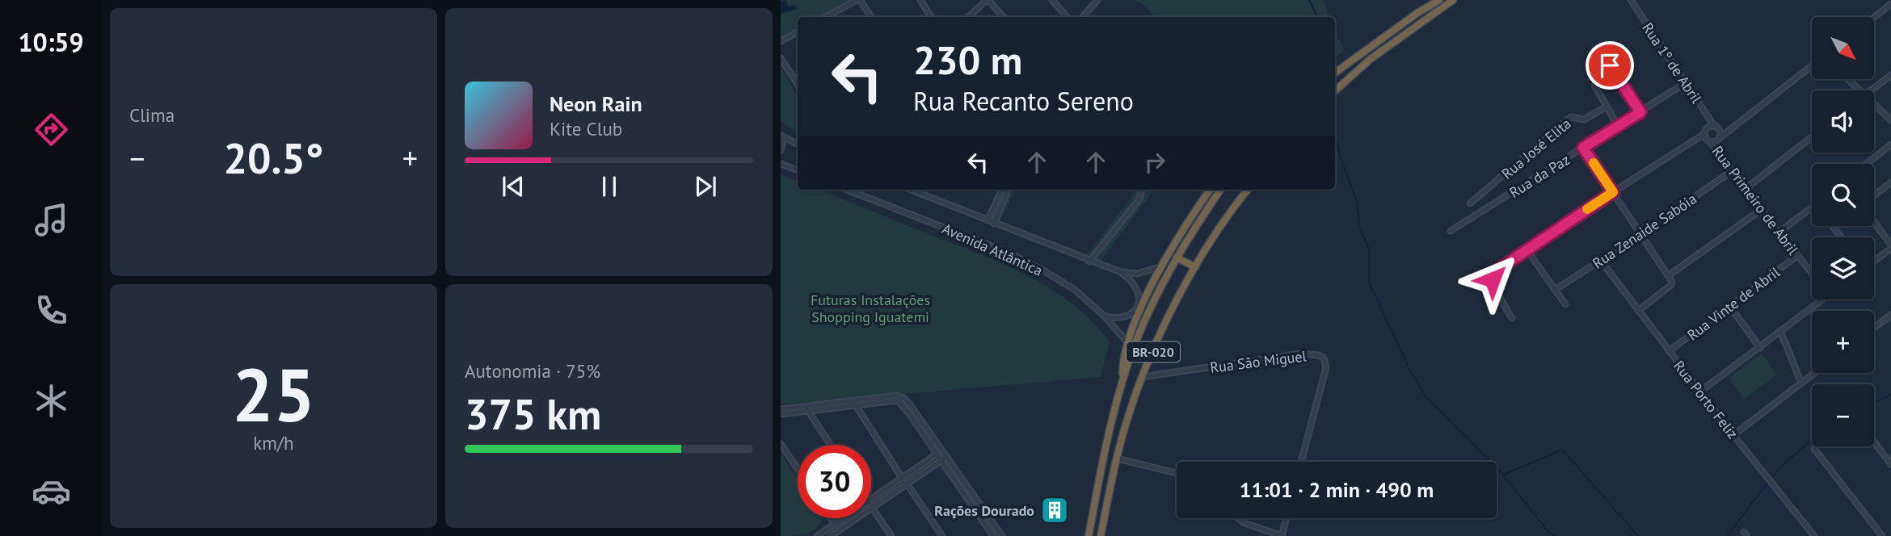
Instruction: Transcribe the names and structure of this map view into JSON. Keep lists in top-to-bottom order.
{
  "streets": {
    "highway": ["BR-020"],
    "street": [
      "Rua 1º de Abril",
      "Rua José Elita",
      "Rua da Paz",
      "Rua Primeiro de Abril",
      "Rua Zenaide Sabóia",
      "Avenida Atlântica",
      "Rua Vinte de Abril",
      "Rua São Miguel",
      "Rua Porto Feliz"
    ]
  },
  "crossings": [
    ["Rua 1º de Abril", "Rua da Paz"],
    ["Rua 1º de Abril", "Rua Primeiro de Abril"],
    ["Rua Primeiro de Abril", "Rua Zenaide Sabóia"],
    ["Rua Primeiro de Abril", "Rua Vinte de Abril"],
    ["Rua Zenaide Sabóia", "Rua Porto Feliz"],
    ["Rua Vinte de Abril", "Rua Porto Feliz"],
    ["BR-020", "Rua São Miguel"]
  ],
  "parks": ["Futuras Instalações Shopping Iguatemi"],
  "places": {
    "building": ["Rações Dourado"]
  },
  "north": "bottom right",
  "page": {
    "tabs": "10:59",
    "tile": [
      "Clima",
      ["25", "km/h"],
      ["Autonomia · 75%", "375 km"]
    ],
    "map_buttons": ["+", "−"],
    "turn": ["230 m", "Rua Recanto Sereno"],
    "song": ["Neon Rain", "Kite Club"],
    "heat": ["−", "20.5°", "+"],
    "limit": "30",
    "trip": "11:01 · 2 min · 490 m"
  }
}
